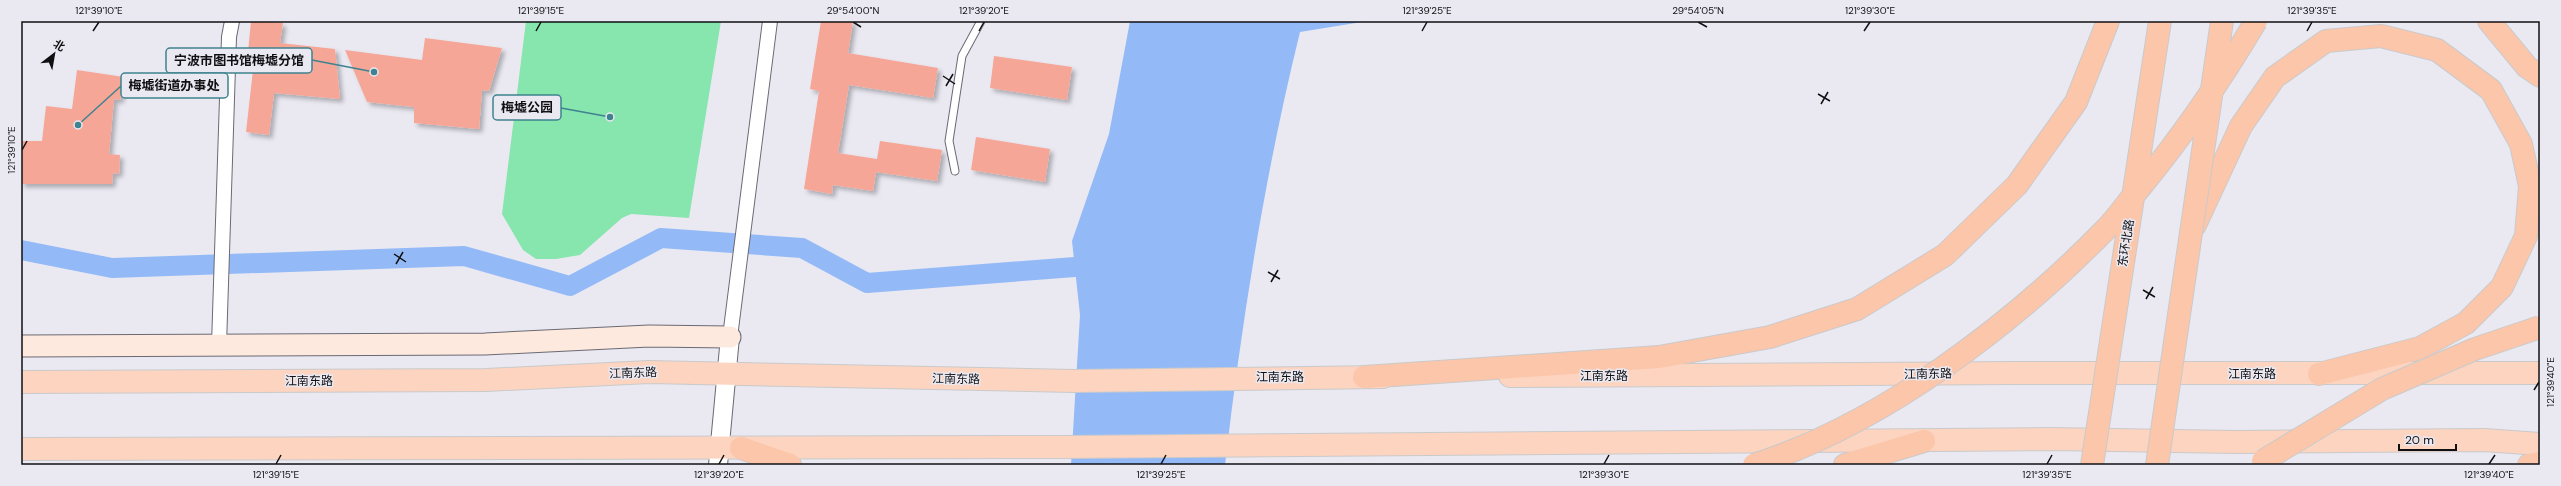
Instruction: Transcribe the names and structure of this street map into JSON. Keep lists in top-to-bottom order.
{
  "streets": {
    "highway": ["东环北路"],
    "main road": ["江南东路"]
  },
  "places": ["宁波市图书馆梅墟分馆", "梅墟公园", "梅墟街道办事处"],
  "scale_bar": "20 m",
  "north": "top right",
  "coordinates": [
    "121°39'10\"E",
    "121°39'15\"E",
    "29°54'00\"N",
    "121°39'20\"E",
    "121°39'25\"E",
    "29°54'05\"N",
    "121°39'30\"E",
    "121°39'35\"E",
    "121°39'40\"E"
  ]
}
